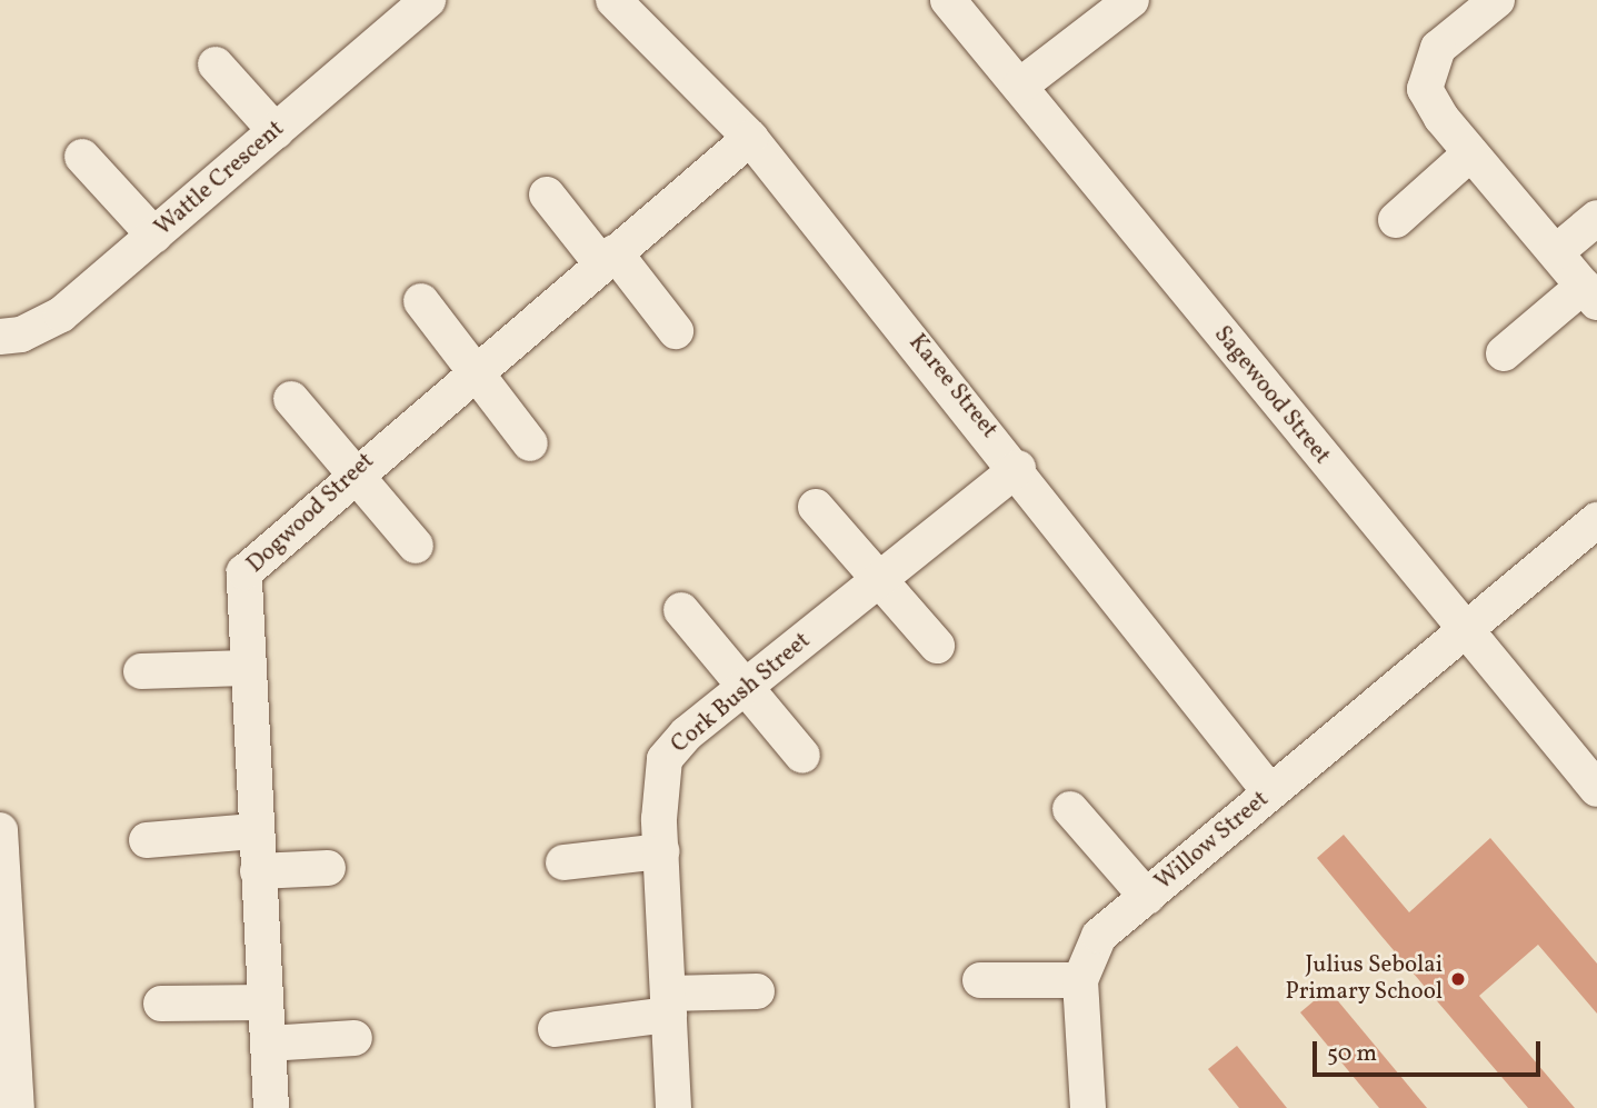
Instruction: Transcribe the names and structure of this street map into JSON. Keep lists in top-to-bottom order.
{
  "streets": {
    "street": [
      "Wattle Crescent",
      "Karee Street",
      "Sagewood Street",
      "Dogwood Street",
      "Cork Bush Street",
      "Willow Street"
    ]
  },
  "crossings": [
    ["Karee Street", "Dogwood Street"],
    ["Karee Street", "Cork Bush Street"],
    ["Karee Street", "Willow Street"],
    ["Sagewood Street", "Willow Street"]
  ],
  "places": ["Julius Sebolai Primary School"],
  "scale_bar": "50 m"
}
